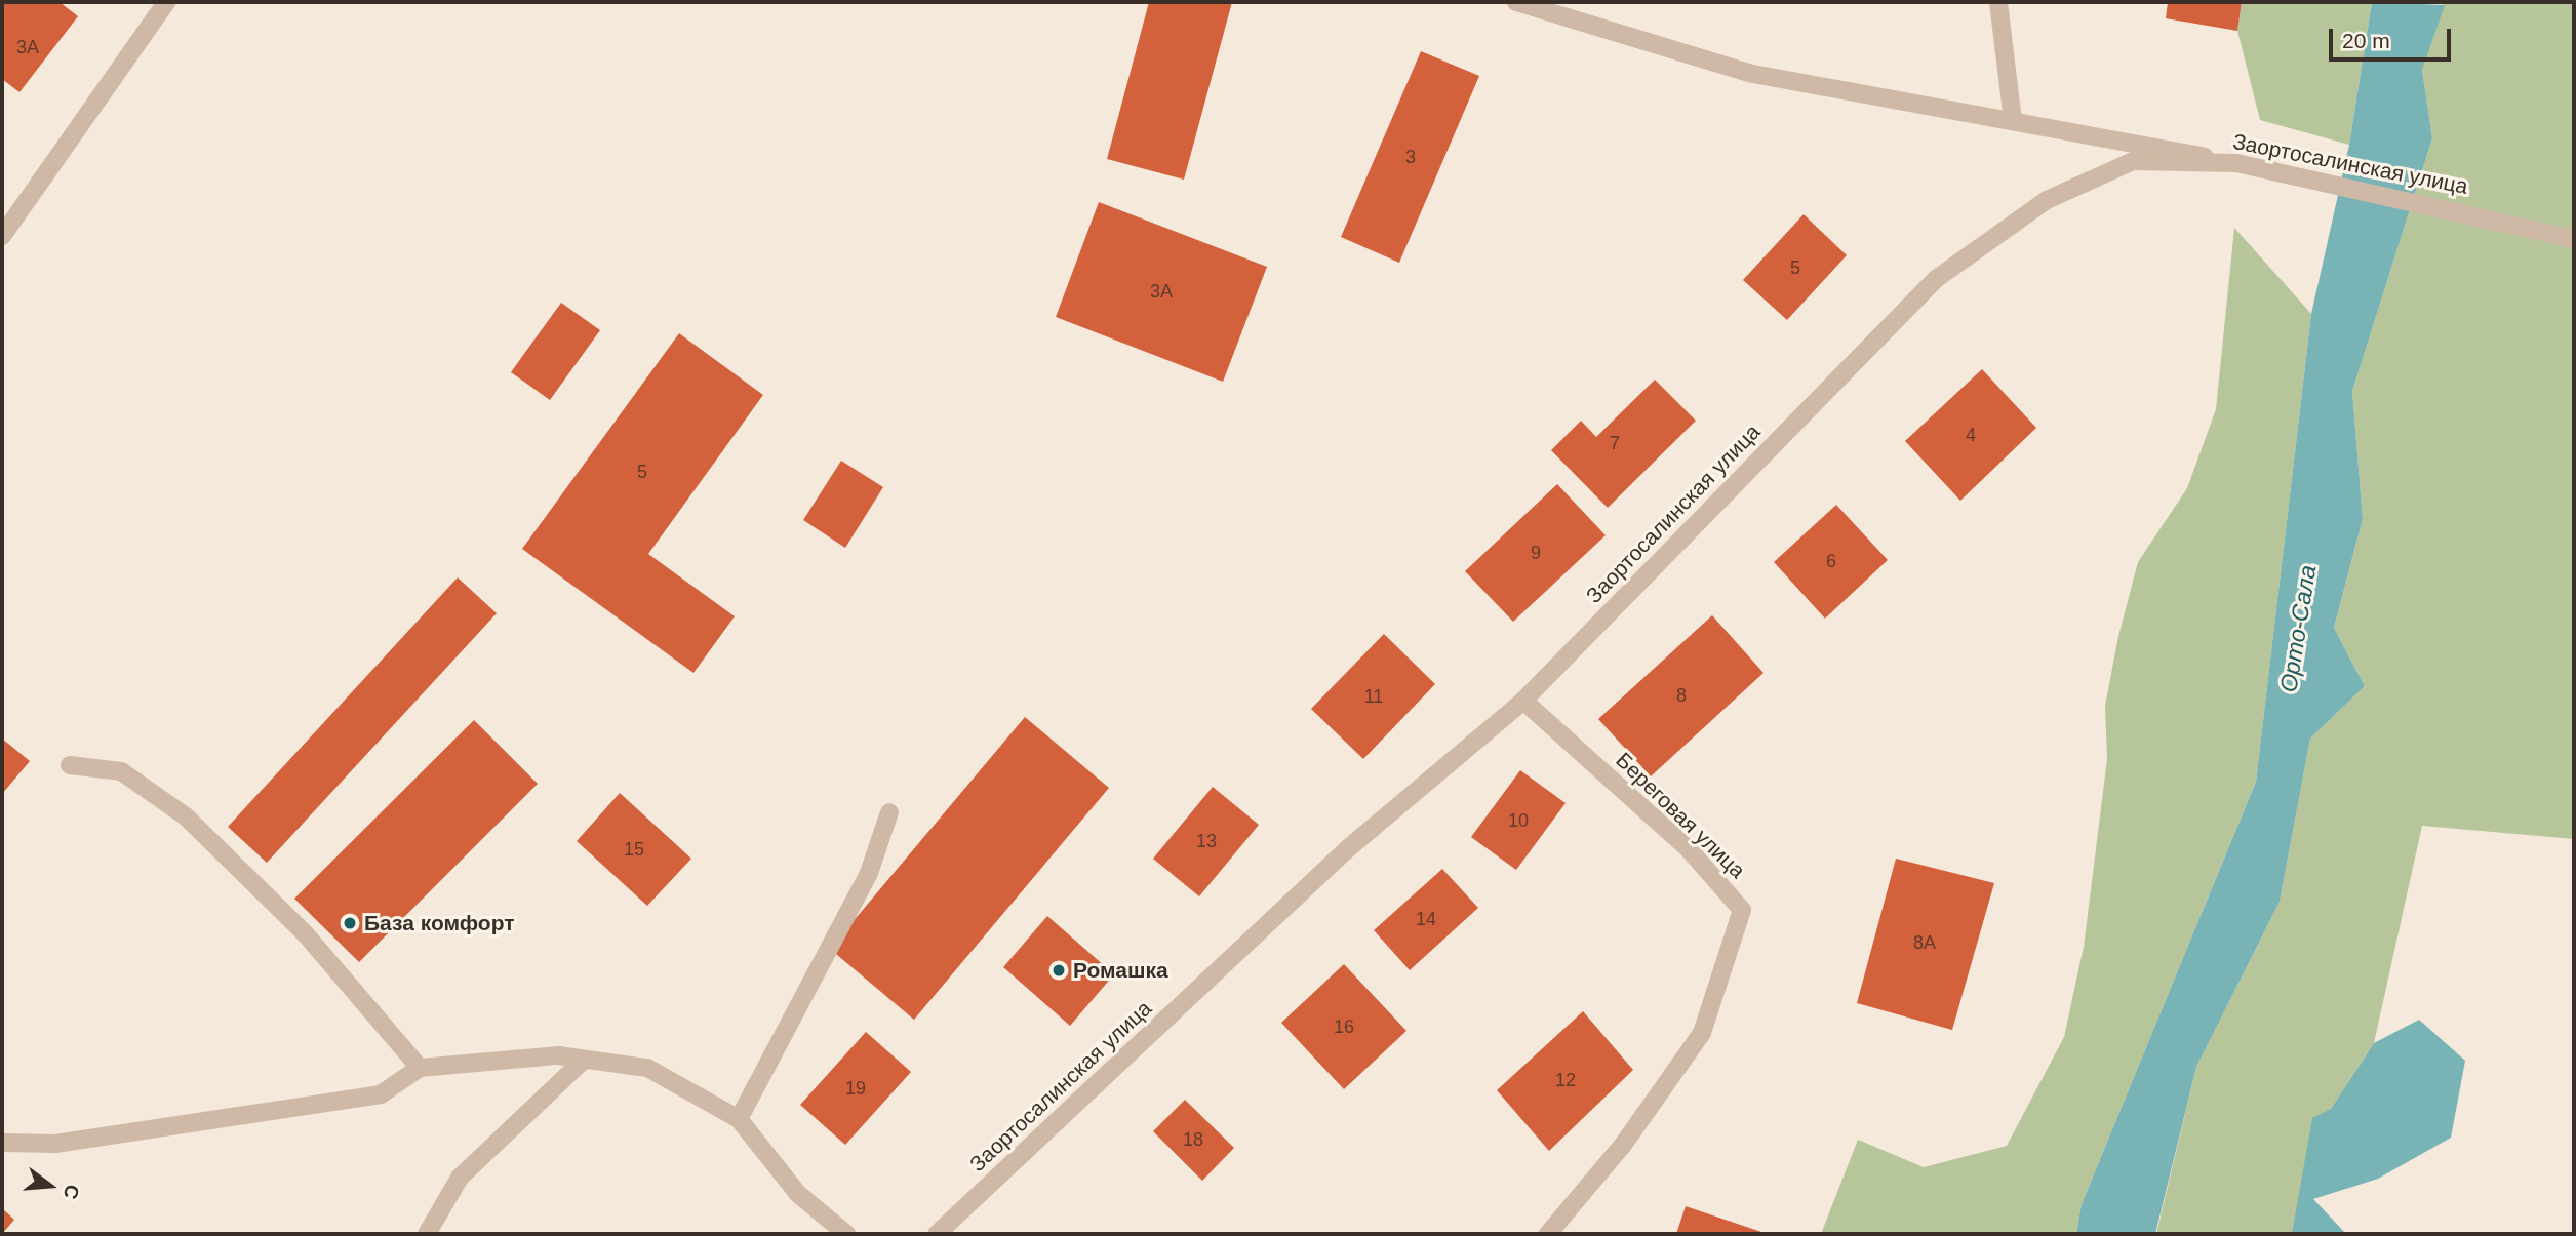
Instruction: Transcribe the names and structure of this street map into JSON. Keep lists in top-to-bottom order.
{
  "streets": {
    "street": ["Заортосалинская улица", "Береговая улица"]
  },
  "crossings": [
    ["Заортосалинская улица", "Береговая улица"]
  ],
  "water": ["Орто-Сала"],
  "places": ["База комфорт", "Ромашка"],
  "house_numbers": [
    "3А",
    "3",
    "5",
    "3А",
    "4",
    "7",
    "5",
    "9",
    "6",
    "8",
    "11",
    "10",
    "13",
    "15",
    "14",
    "8А",
    "16",
    "12",
    "19",
    "18"
  ],
  "scale_bar": "20 m",
  "north": "right"
}
